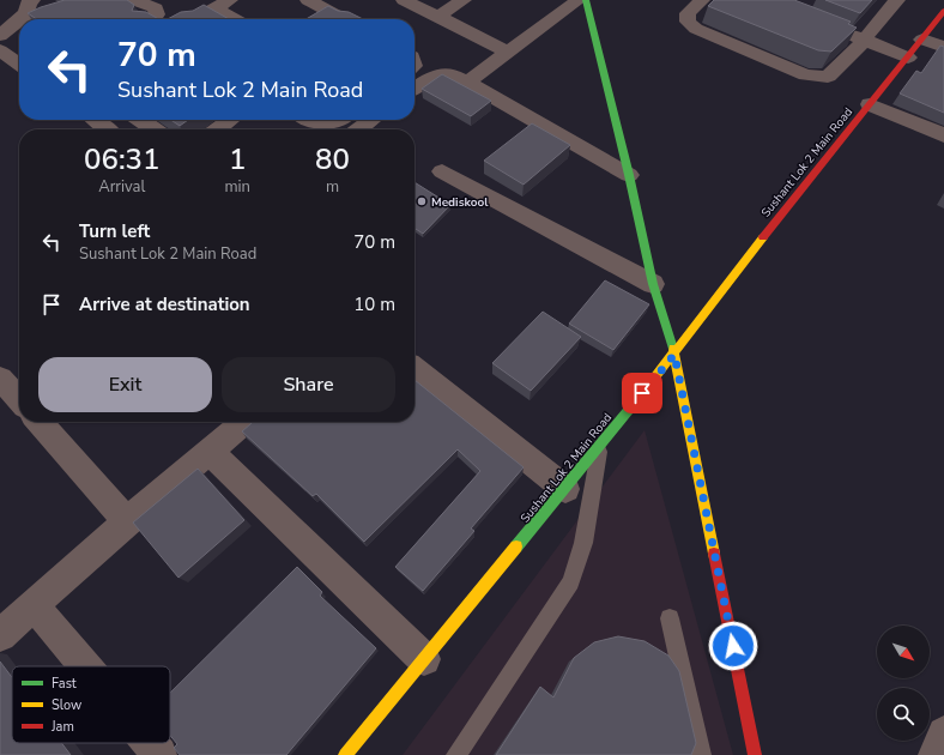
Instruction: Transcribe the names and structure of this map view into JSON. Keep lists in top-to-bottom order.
{
  "streets": {
    "street": ["Sushant Lok 2 Main Road"]
  },
  "places": ["Mediskool"],
  "legend": ["Fast", "Slow", "Jam"],
  "north": "bottom right",
  "page": {
    "turn": ["70 m", "Sushant Lok 2 Main Road"],
    "eta": [
      "06:31",
      "Arrival",
      "1",
      "min",
      "80",
      "m"
    ],
    "list": [
      {
        "name": "Turn left",
        "note": "Sushant Lok 2 Main Road",
        "value": "70 m"
      },
      {
        "name": "Arrive at destination",
        "value": "10 m"
      }
    ],
    "buttons": ["Exit", "Share"]
  }
}
